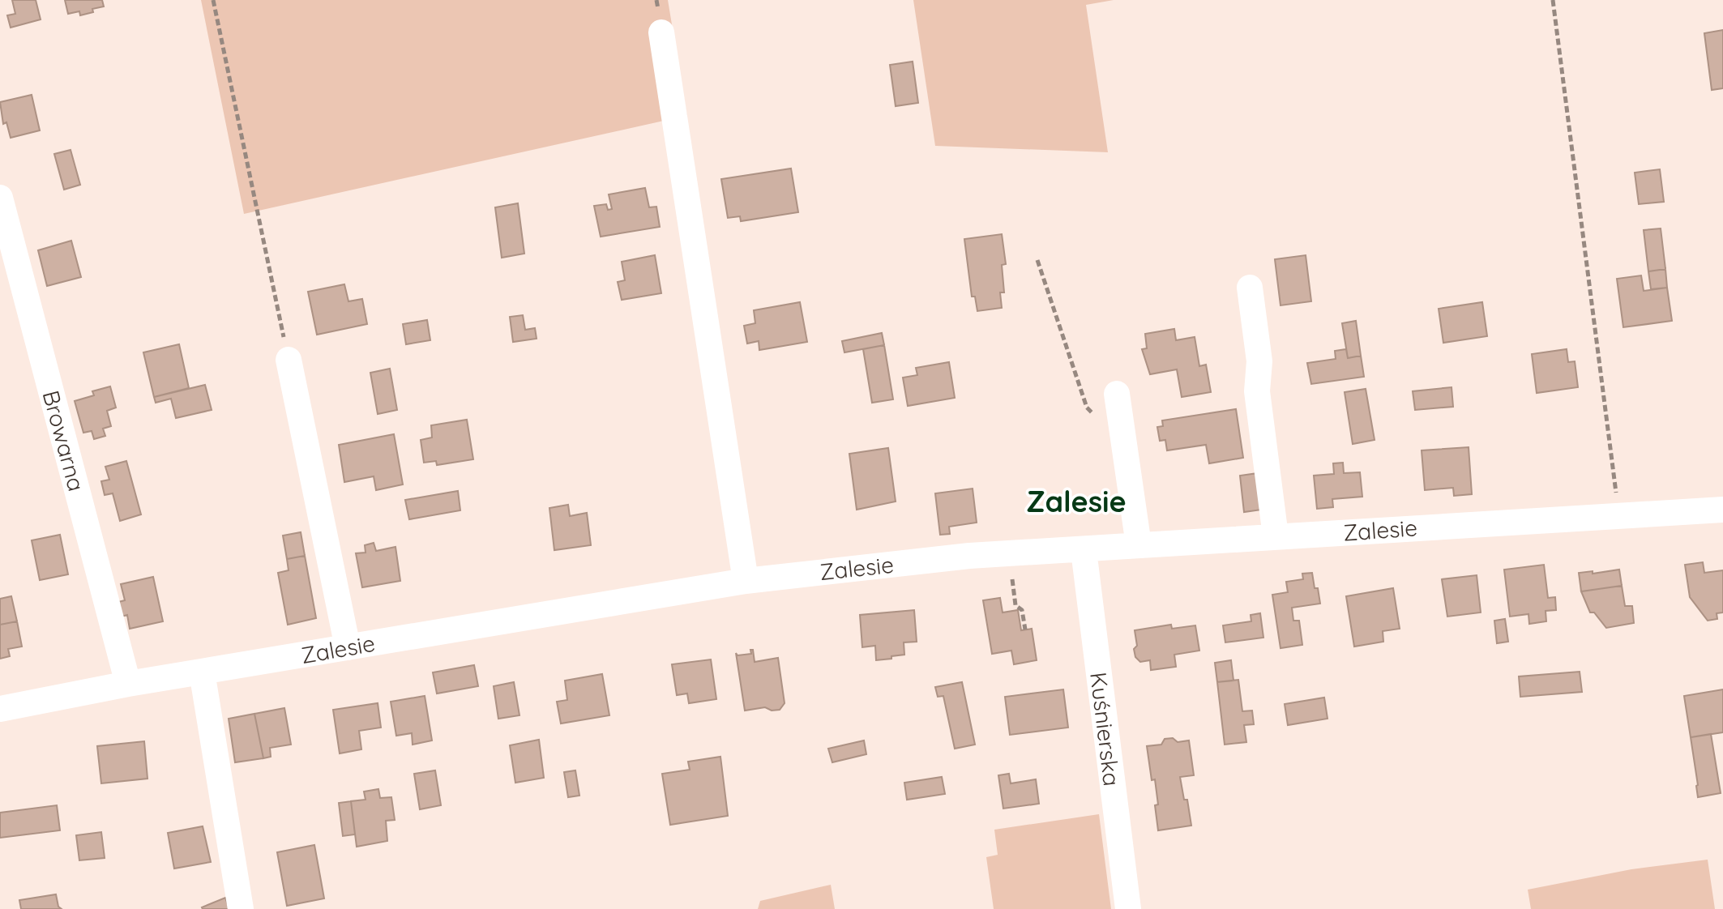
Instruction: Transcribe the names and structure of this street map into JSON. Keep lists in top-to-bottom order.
{
  "streets": {
    "street": ["Browarna", "Zalesie", "Kuśnierska"]
  },
  "crossings": [
    ["Browarna", "Zalesie"],
    ["Zalesie", "Kuśnierska"]
  ],
  "districts": ["Zalesie"]
}
